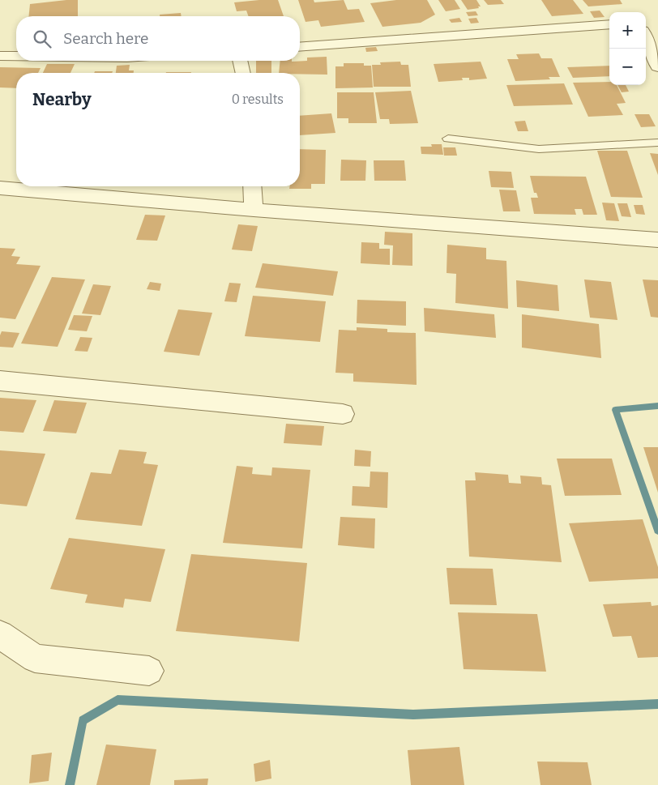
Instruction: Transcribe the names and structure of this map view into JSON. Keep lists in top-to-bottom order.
{
  "page": {
    "map_buttons": ["+", "−"],
    "search": "Search here",
    "heading": ["Nearby", "0 results"]
  }
}
